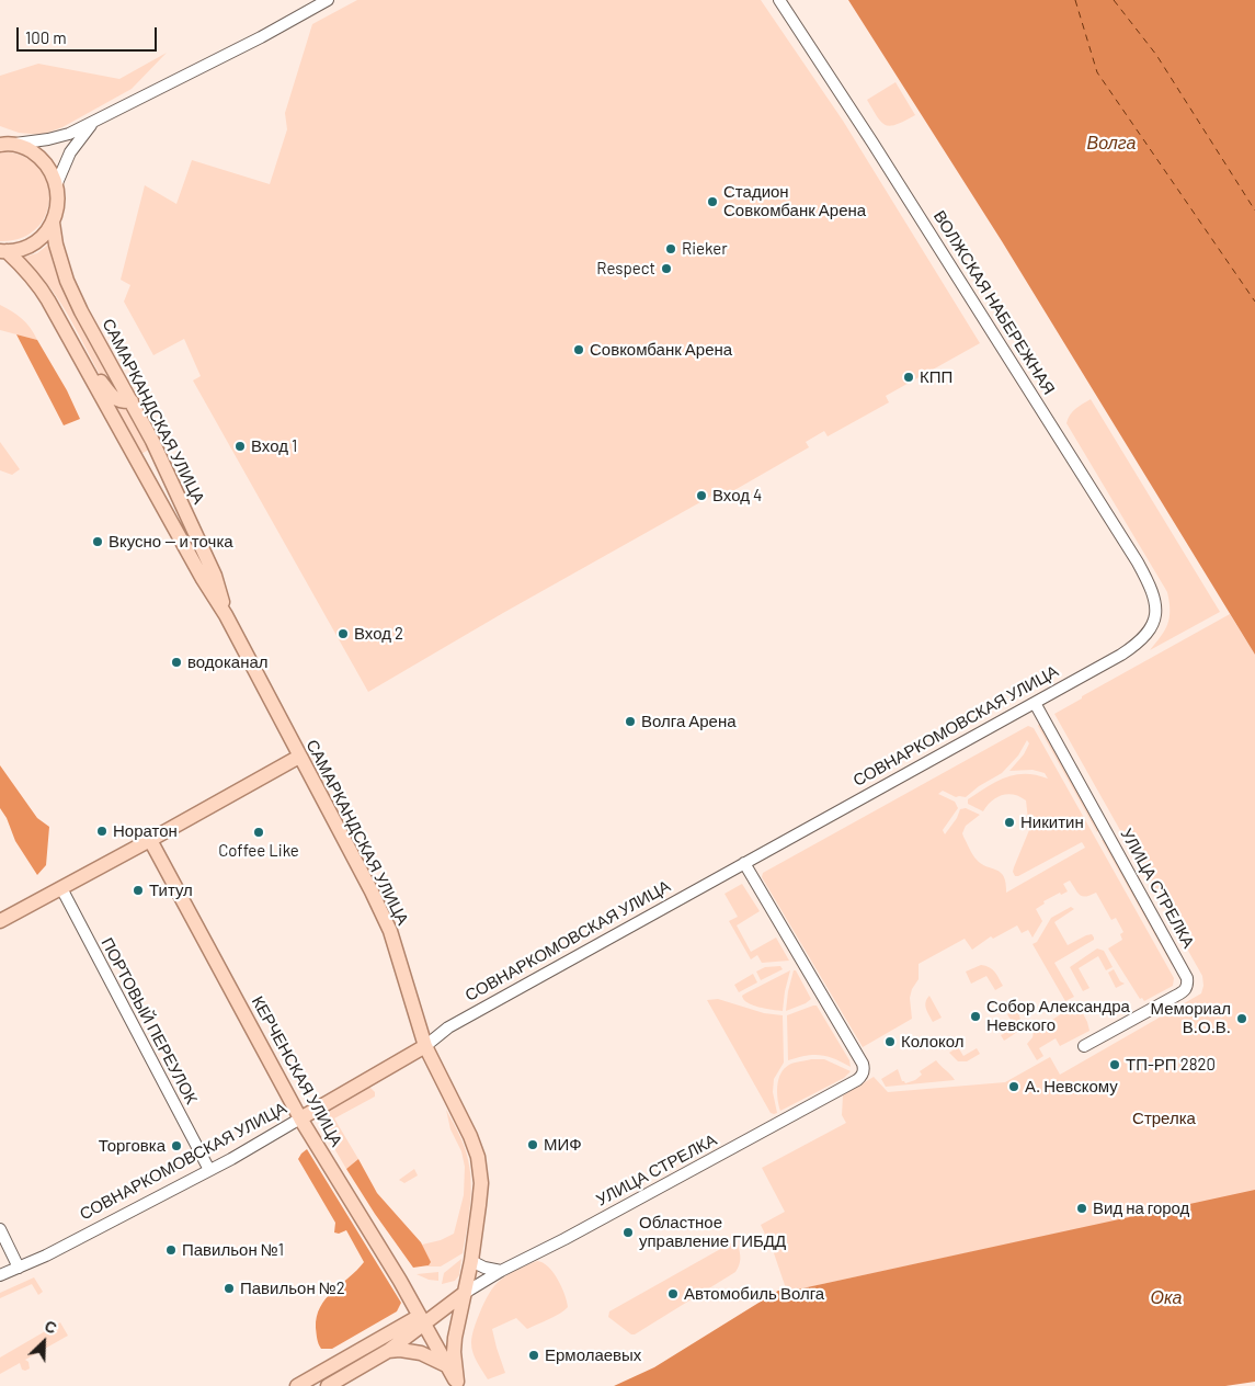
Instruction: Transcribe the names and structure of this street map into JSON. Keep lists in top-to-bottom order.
{
  "streets": {
    "main road": ["САМАРКАНДСКАЯ УЛИЦА", "СОВНАРКОМОВСКАЯ УЛИЦА", "КЕРЧЕНСКАЯ УЛИЦА"],
    "street": ["ВОЛЖСКАЯ НАБЕРЕЖНАЯ", "УЛИЦА СТРЕЛКА", "ПОРТОВЫЙ ПЕРЕУЛОК"]
  },
  "crossings": [
    ["ВОЛЖСКАЯ НАБЕРЕЖНАЯ", "СОВНАРКОМОВСКАЯ УЛИЦА"],
    ["САМАРКАНДСКАЯ УЛИЦА", "СОВНАРКОМОВСКАЯ УЛИЦА"],
    ["САМАРКАНДСКАЯ УЛИЦА", "УЛИЦА СТРЕЛКА"],
    ["САМАРКАНДСКАЯ УЛИЦА", "КЕРЧЕНСКАЯ УЛИЦА"],
    ["СОВНАРКОМОВСКАЯ УЛИЦА", "УЛИЦА СТРЕЛКА"],
    ["СОВНАРКОМОВСКАЯ УЛИЦА", "ПОРТОВЫЙ ПЕРЕУЛОК"],
    ["СОВНАРКОМОВСКАЯ УЛИЦА", "КЕРЧЕНСКАЯ УЛИЦА"]
  ],
  "water": ["Волга", "Ока"],
  "parks": ["Стрелка"],
  "places": [
    "Стадион Совкомбанк Арена",
    "Rieker",
    "Respect",
    "Совкомбанк Арена",
    "КПП",
    "Вход 1",
    "Вход 4",
    "Вкусно — и точка",
    "Вход 2",
    "водоканал",
    "Волга Арена",
    "Никитин",
    "Норатон",
    "Coffee Like",
    "Титул",
    "Собор Александра Невского",
    "Мемориал В.О.В.",
    "Колокол",
    "ТП-РП 2820",
    "А. Невскому",
    "МИФ",
    "Торговка",
    "Вид на город",
    "Областное управление ГИБДД",
    "Павильон №1",
    "Павильон №2",
    "Автомобиль Волга",
    "Ермолаевых"
  ],
  "scale_bar": "100 m",
  "north": "top right"
}
